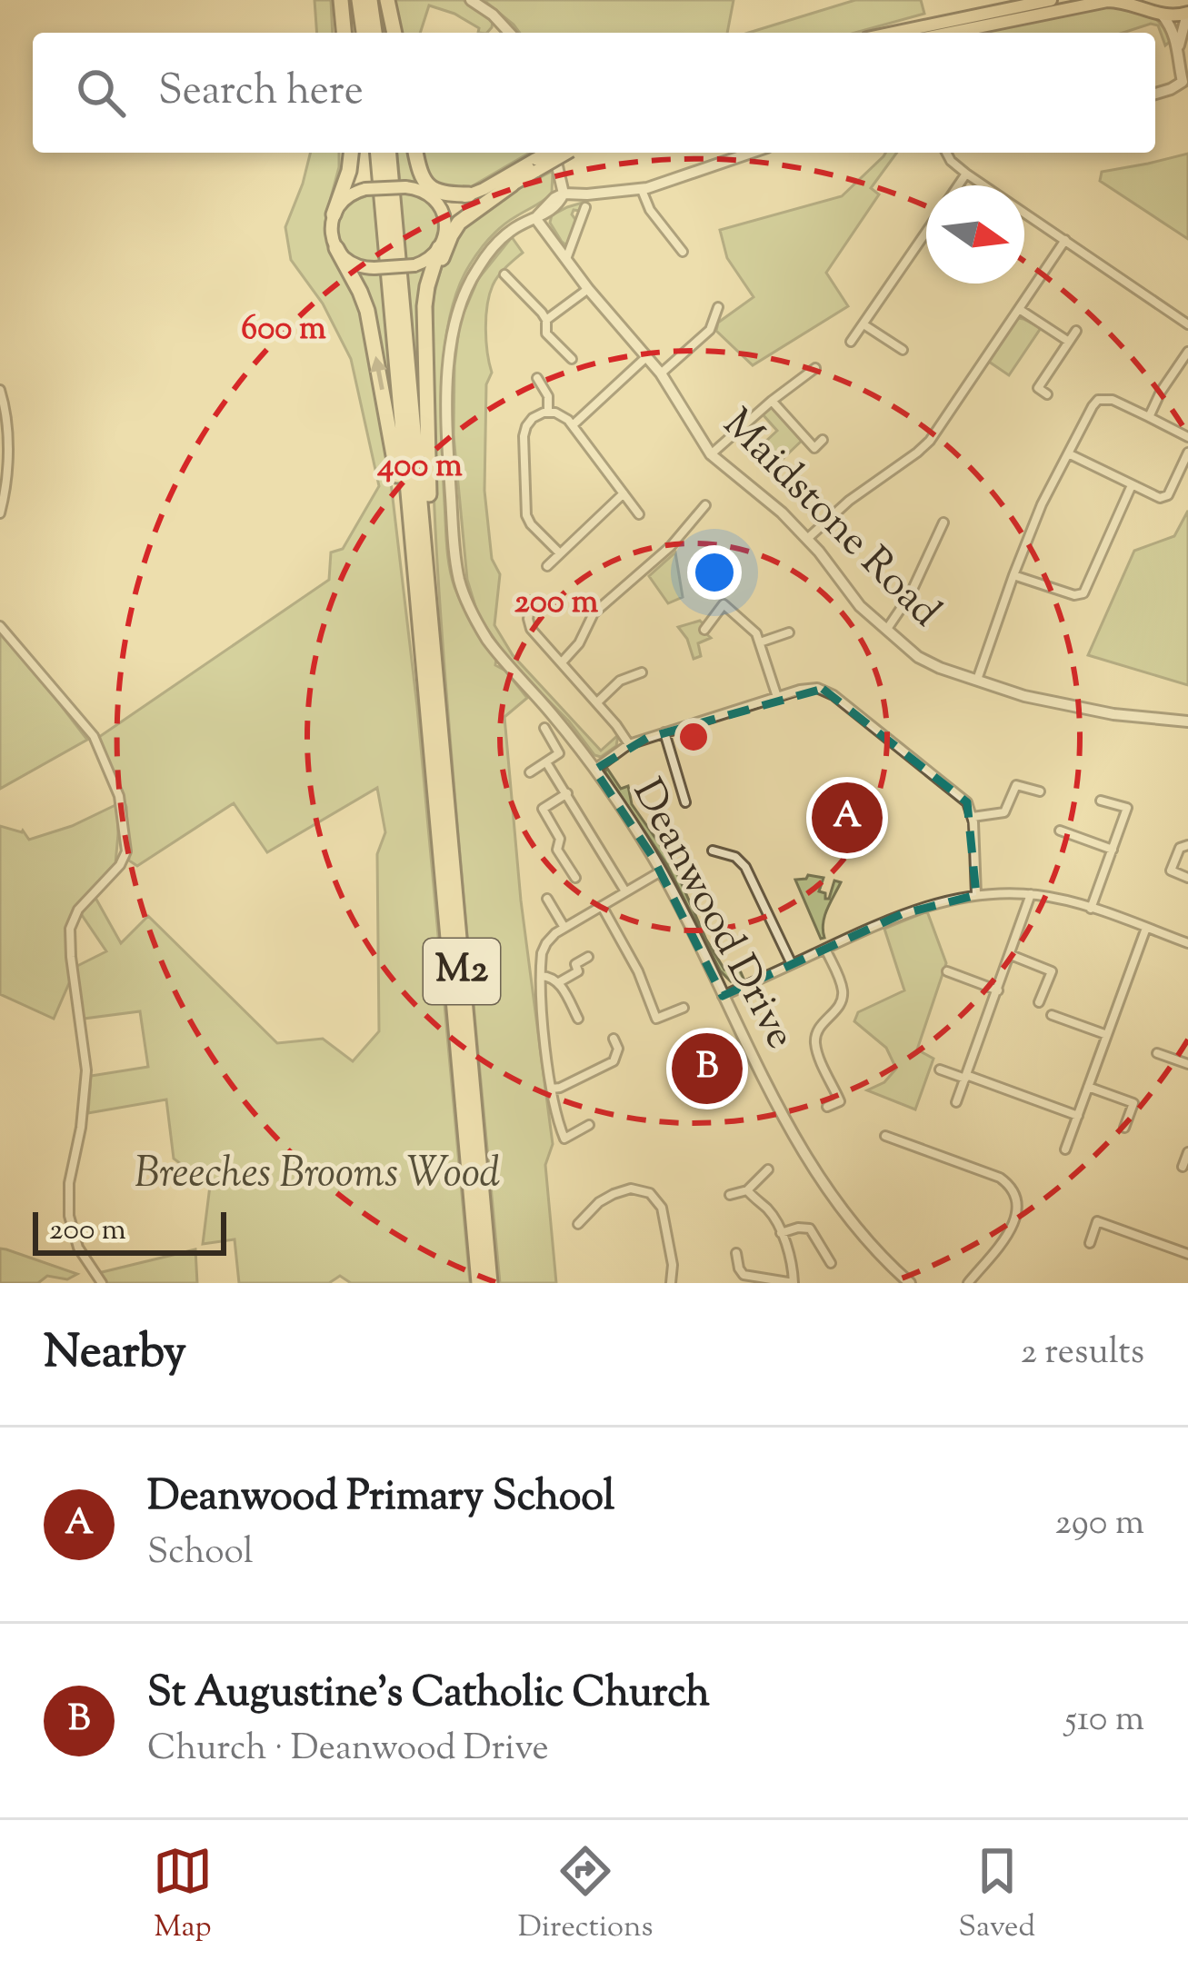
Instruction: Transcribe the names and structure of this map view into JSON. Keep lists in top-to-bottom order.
{
  "streets": {
    "highway": ["M2"],
    "street": ["Maidstone Road", "Deanwood Drive"]
  },
  "crossings": [
    ["Maidstone Road", "Deanwood Drive"]
  ],
  "parks": ["Breeches Brooms Wood"],
  "scale_bar": "200 m",
  "north": "right",
  "page": {
    "search": "Search here",
    "pins": ["A", "B"],
    "scale": "200 m",
    "heading": ["Nearby", "2 results"],
    "list": [
      {
        "mark": "A",
        "name": "Deanwood Primary School",
        "note": "School",
        "value": "290 m"
      },
      {
        "mark": "B",
        "name": "St Augustine's Catholic Church",
        "note": "Church · Deanwood Drive",
        "value": "510 m"
      }
    ],
    "nav": ["Map", "Directions", "Saved"]
  },
  "rings": ["600 m", "400 m", "200 m"]
}
